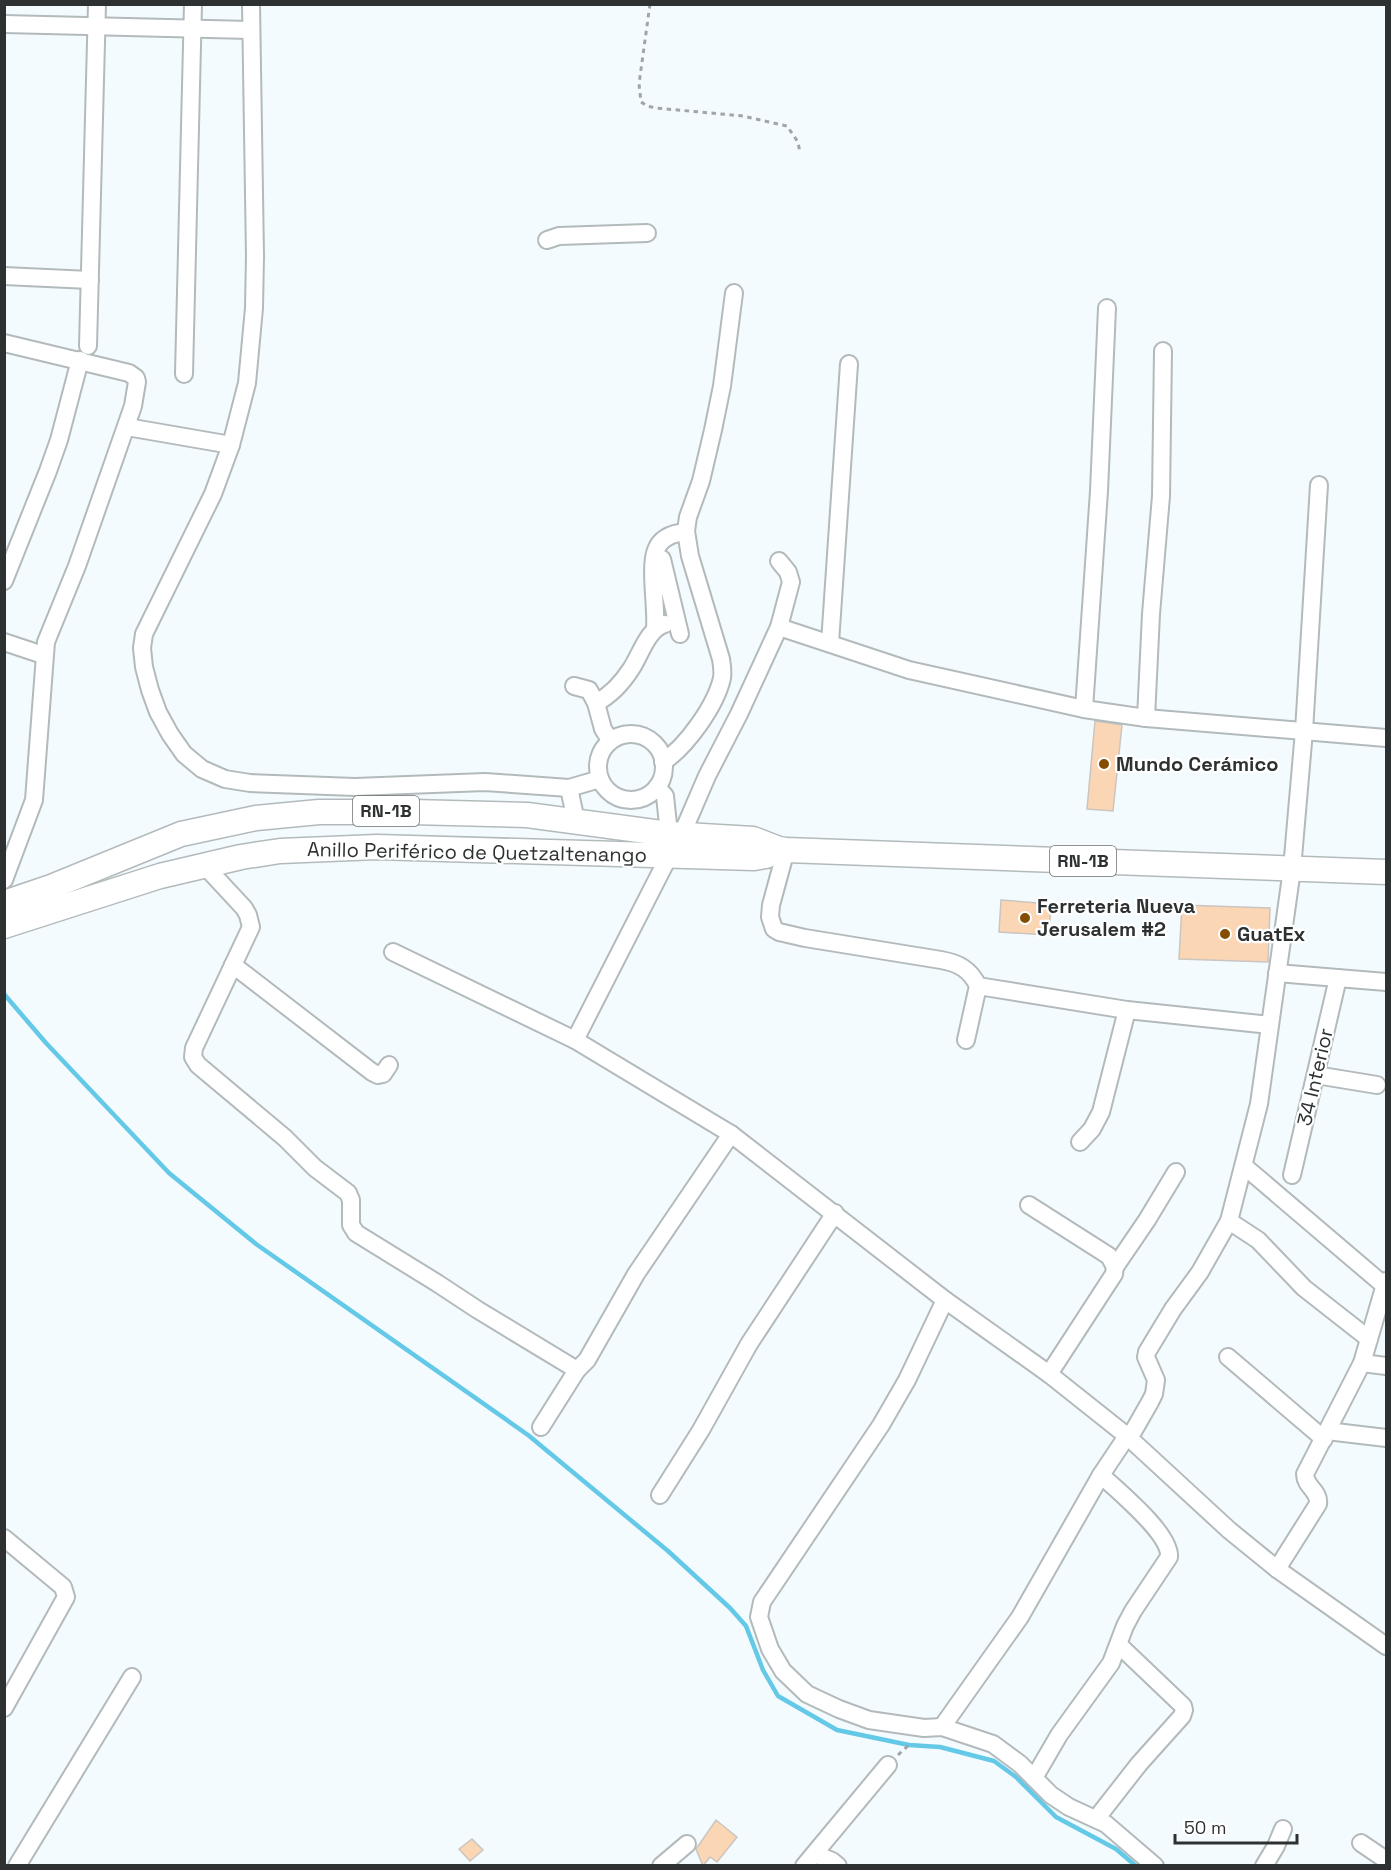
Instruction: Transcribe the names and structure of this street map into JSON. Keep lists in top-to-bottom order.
{
  "streets": {
    "highway": ["RN-1B", "Anillo Periférico de Quetzaltenango"],
    "street": ["34 Interior"]
  },
  "places": ["Mundo Cerámico", "Ferreteria Nueva Jerusalem #2", "GuatEx"],
  "scale_bar": "50 m"
}
